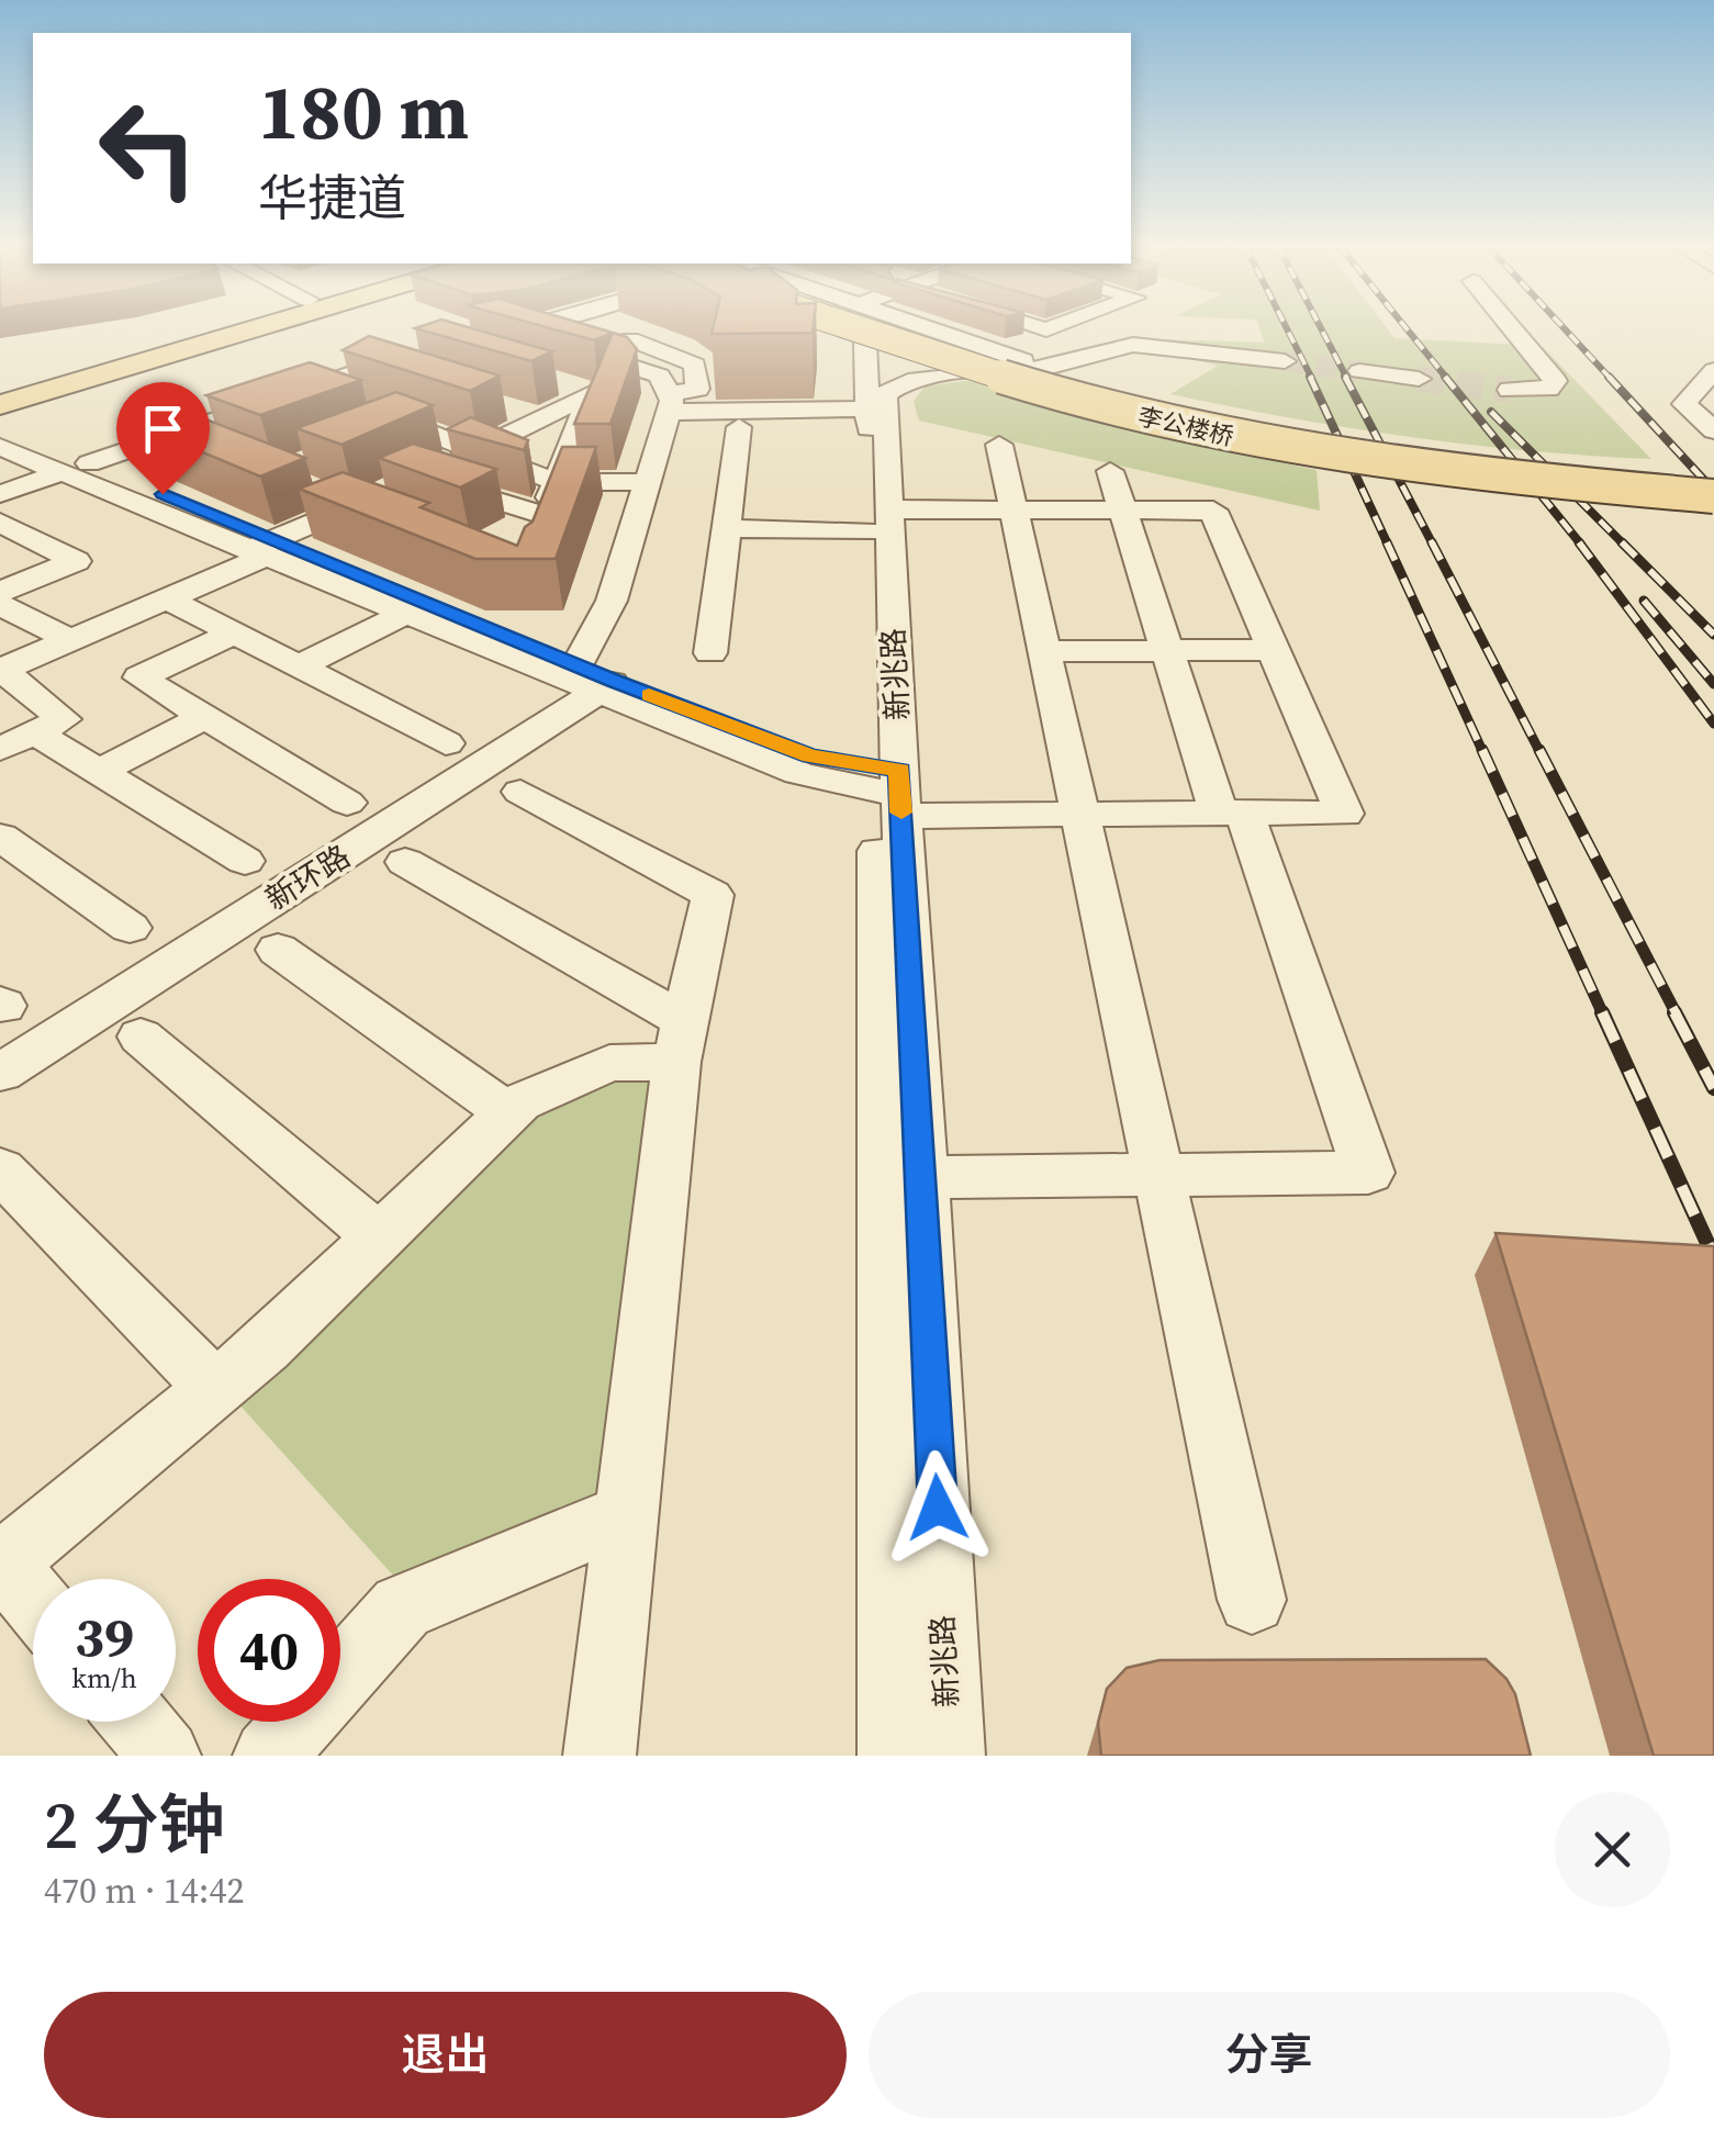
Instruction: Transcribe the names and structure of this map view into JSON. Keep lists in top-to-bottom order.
{
  "streets": {
    "main road": ["李公楼桥"],
    "street": ["新兆路", "新环路"]
  },
  "page": {
    "turn": ["180 m", "华捷道"],
    "speed": "39 km/h",
    "limit": "40",
    "heading": ["2 分钟", "470 m · 14:42"],
    "buttons": ["退出", "分享"]
  }
}
